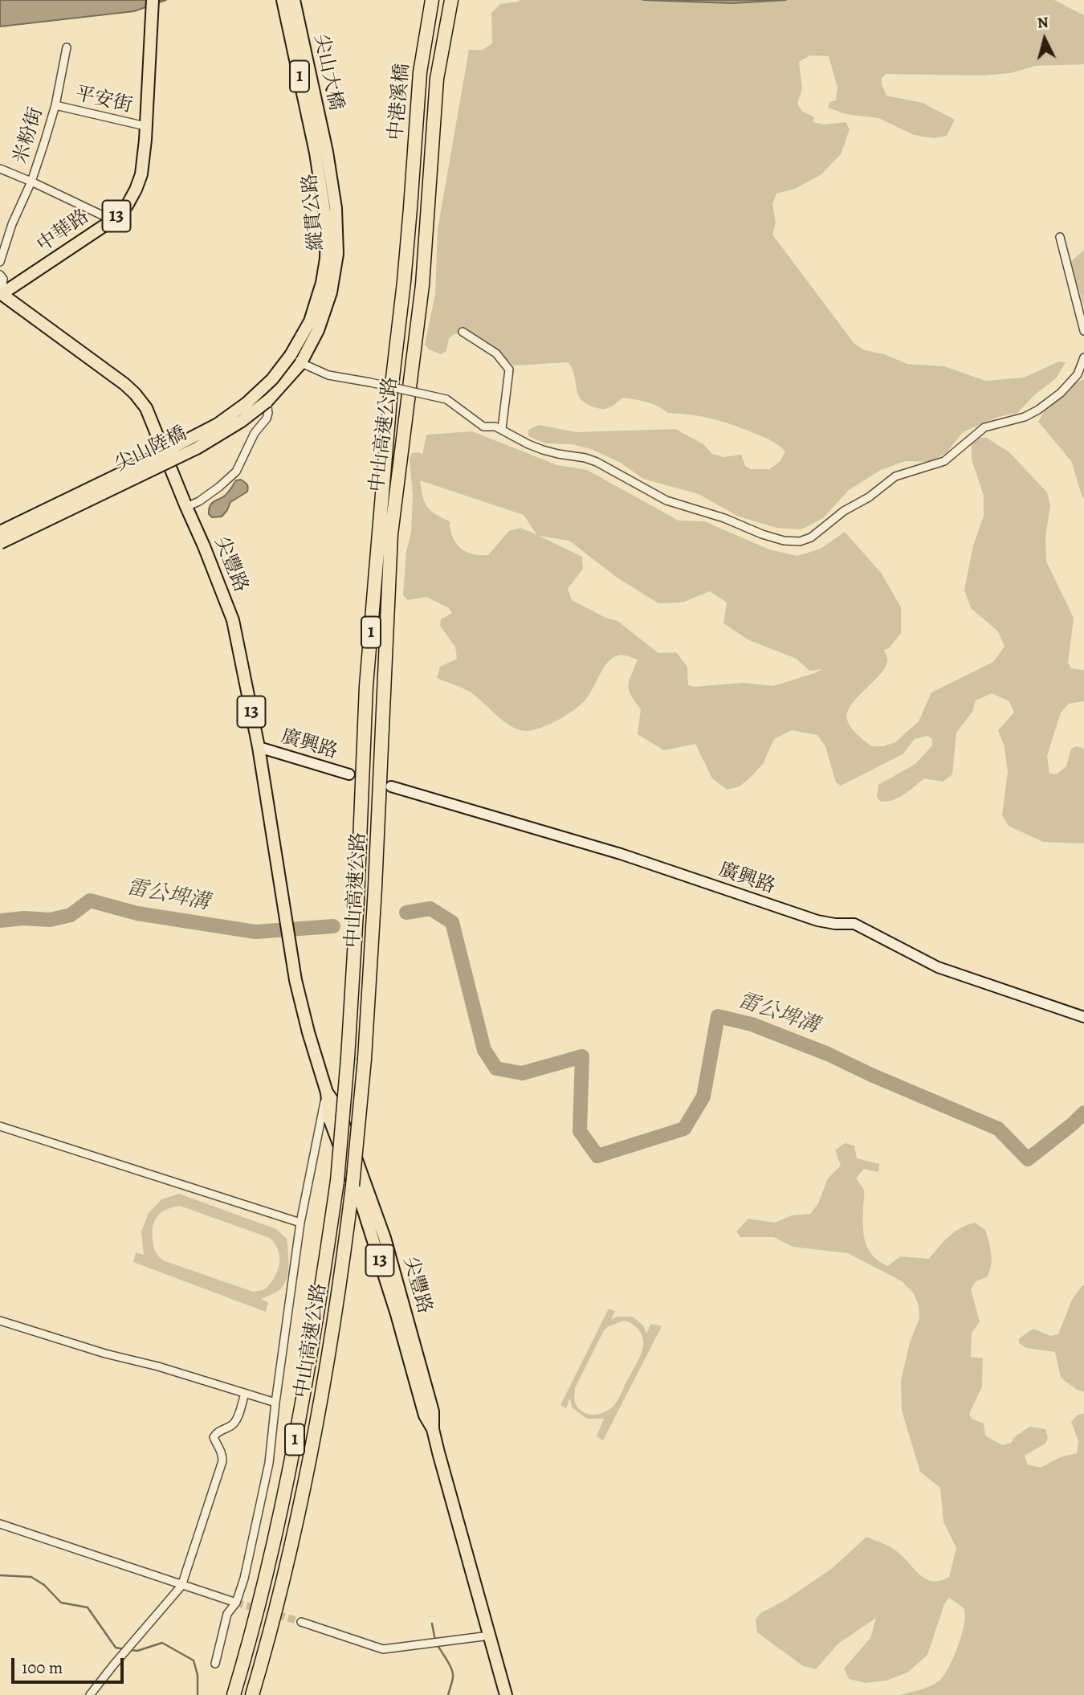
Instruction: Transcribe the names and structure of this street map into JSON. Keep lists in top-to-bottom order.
{
  "streets": {
    "highway": ["1", "中港溪橋", "中山高速公路"],
    "main road": [
      "尖山大橋",
      "縱貫公路",
      "13",
      "中華路",
      "尖山陸橋",
      "尖豐路"
    ],
    "street": ["平安街", "米粉街", "廣興路"]
  },
  "crossings": [
    ["尖山大橋", "縱貫公路"],
    ["平安街", "米粉街"],
    ["平安街", "中華路"],
    ["中港溪橋", "中山高速公路"],
    ["縱貫公路", "尖山陸橋"],
    ["中華路", "尖豐路"],
    ["尖豐路", "廣興路"]
  ],
  "water": ["雷公埤溝"],
  "scale_bar": "100 m",
  "north": "top"
}
